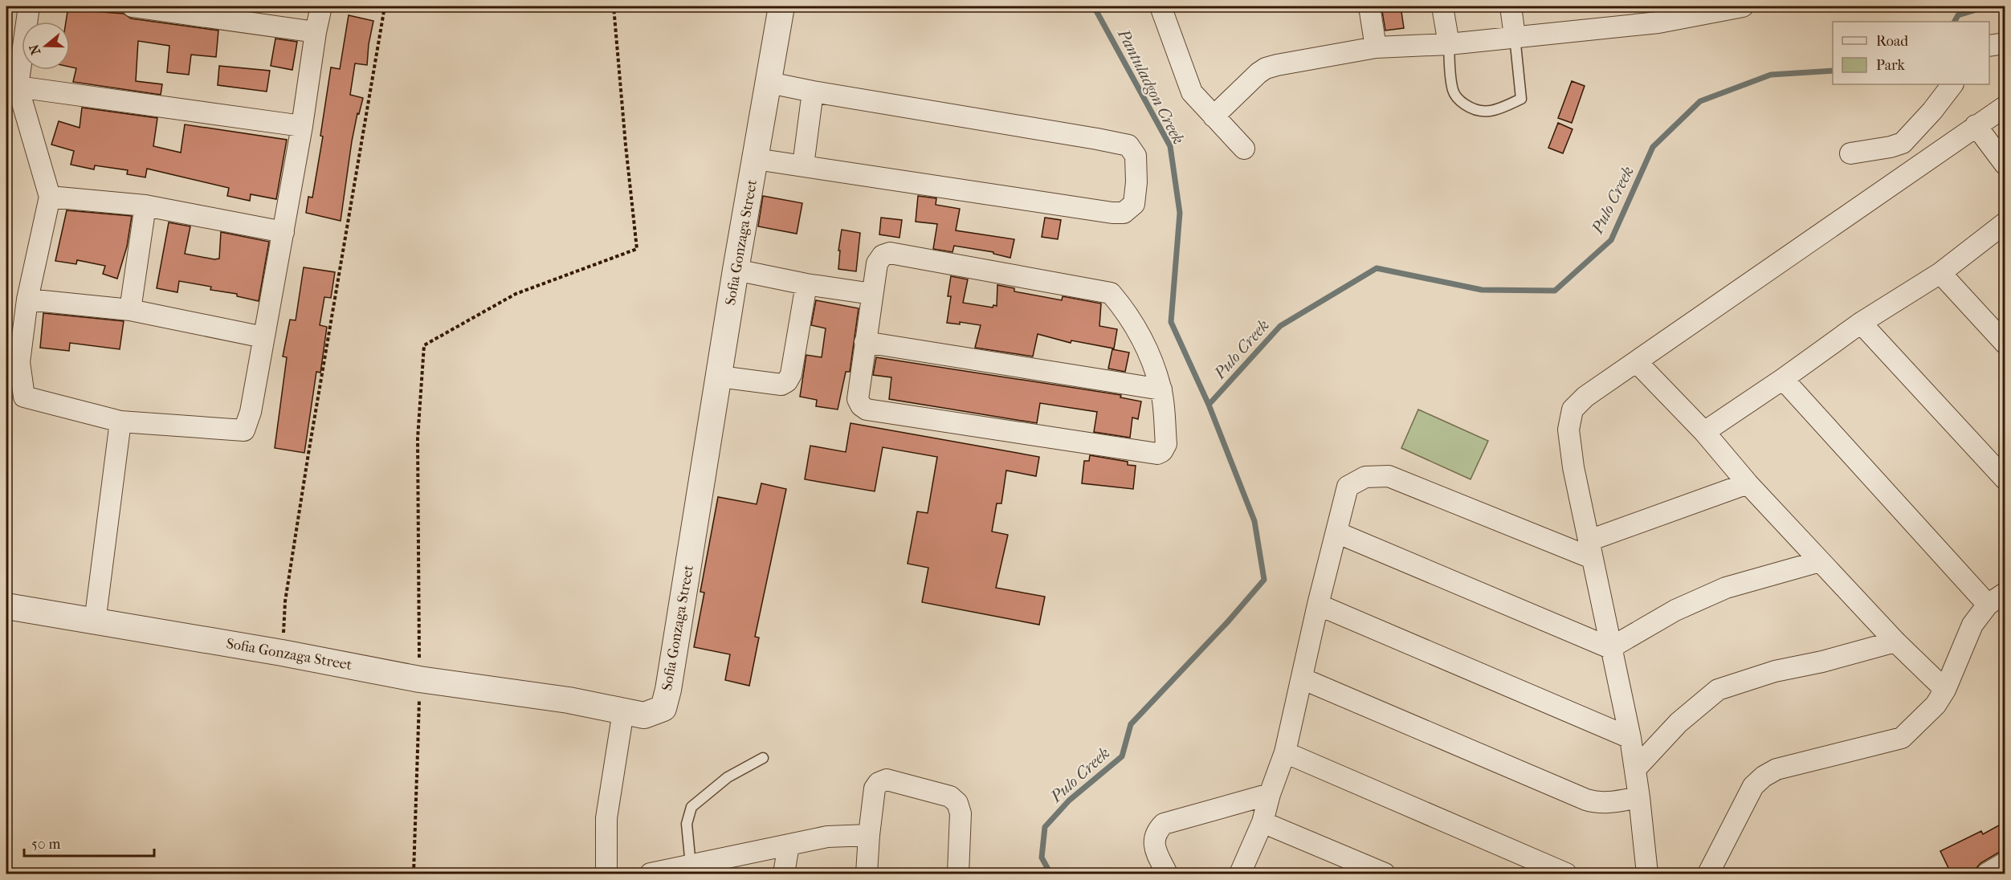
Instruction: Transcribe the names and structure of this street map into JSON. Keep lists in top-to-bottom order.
{
  "streets": {
    "street": ["Sofia Gonzaga Street"]
  },
  "water": ["Pantuladgon Creek", "Pulo Creek"],
  "legend": ["Road", "Park"],
  "scale_bar": "50 m",
  "north": "left"
}
